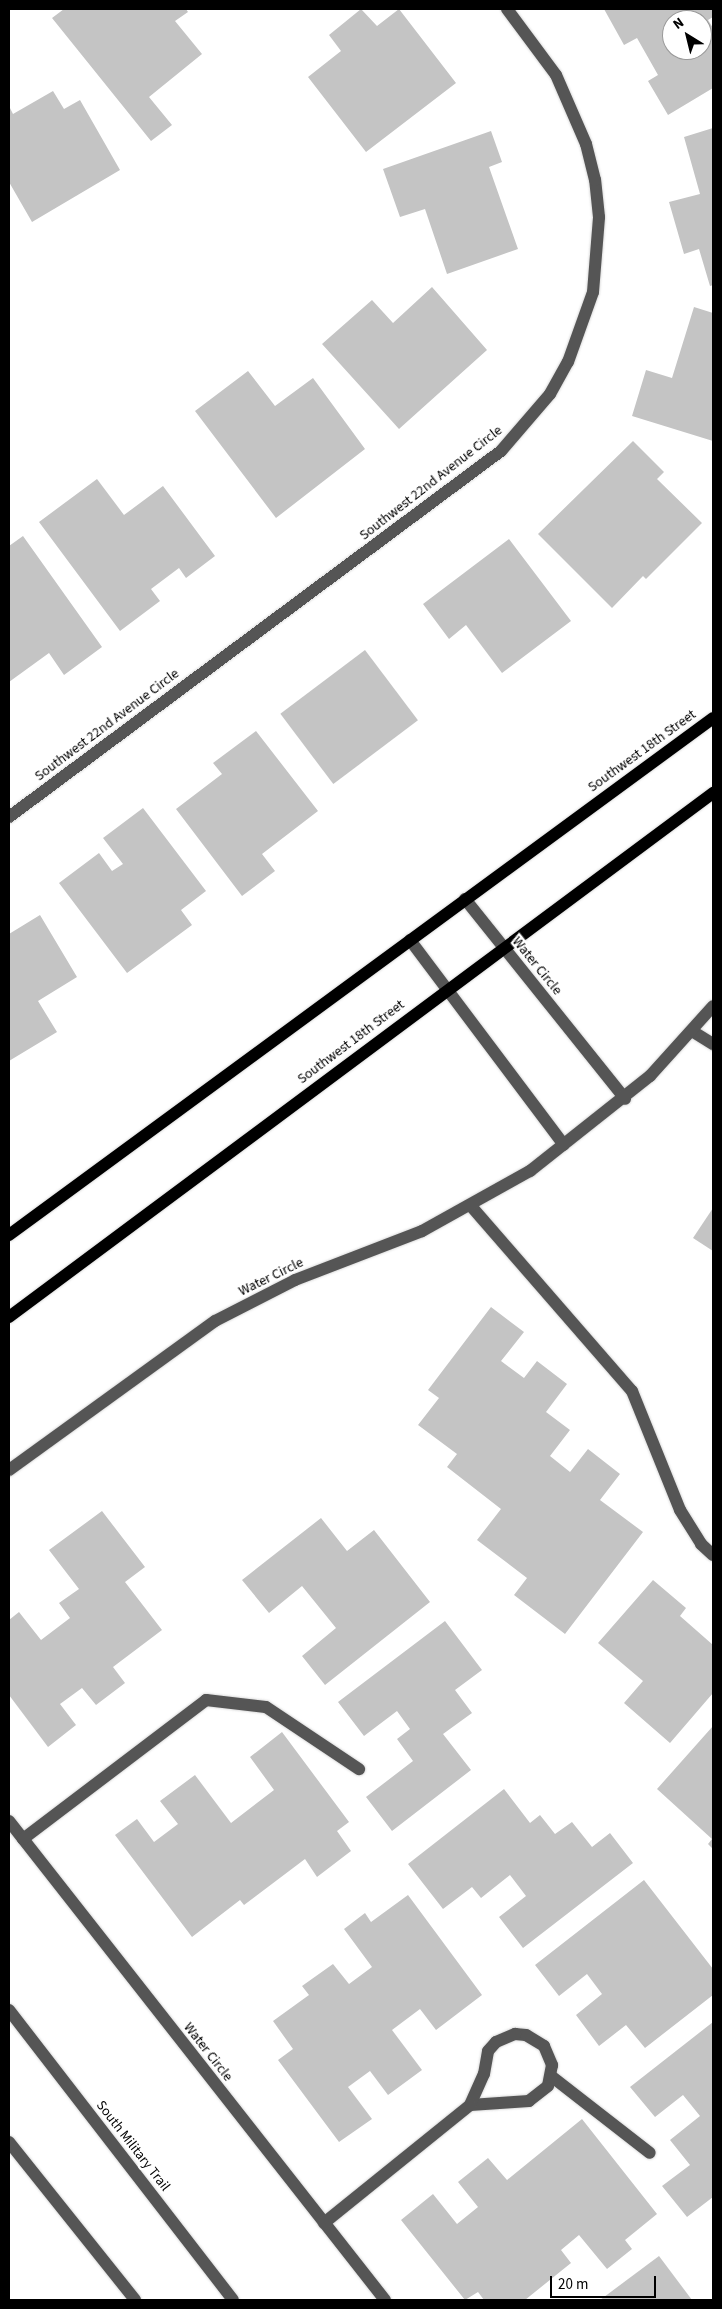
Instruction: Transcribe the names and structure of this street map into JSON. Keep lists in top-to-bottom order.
{
  "streets": {
    "main road": ["Southwest 18th Street"],
    "street": ["Southwest 22nd Avenue Circle", "Water Circle", "South Military Trail"]
  },
  "crossings": [
    ["Southwest 18th Street", "Water Circle"]
  ],
  "scale_bar": "20 m",
  "north": "top left"
}
